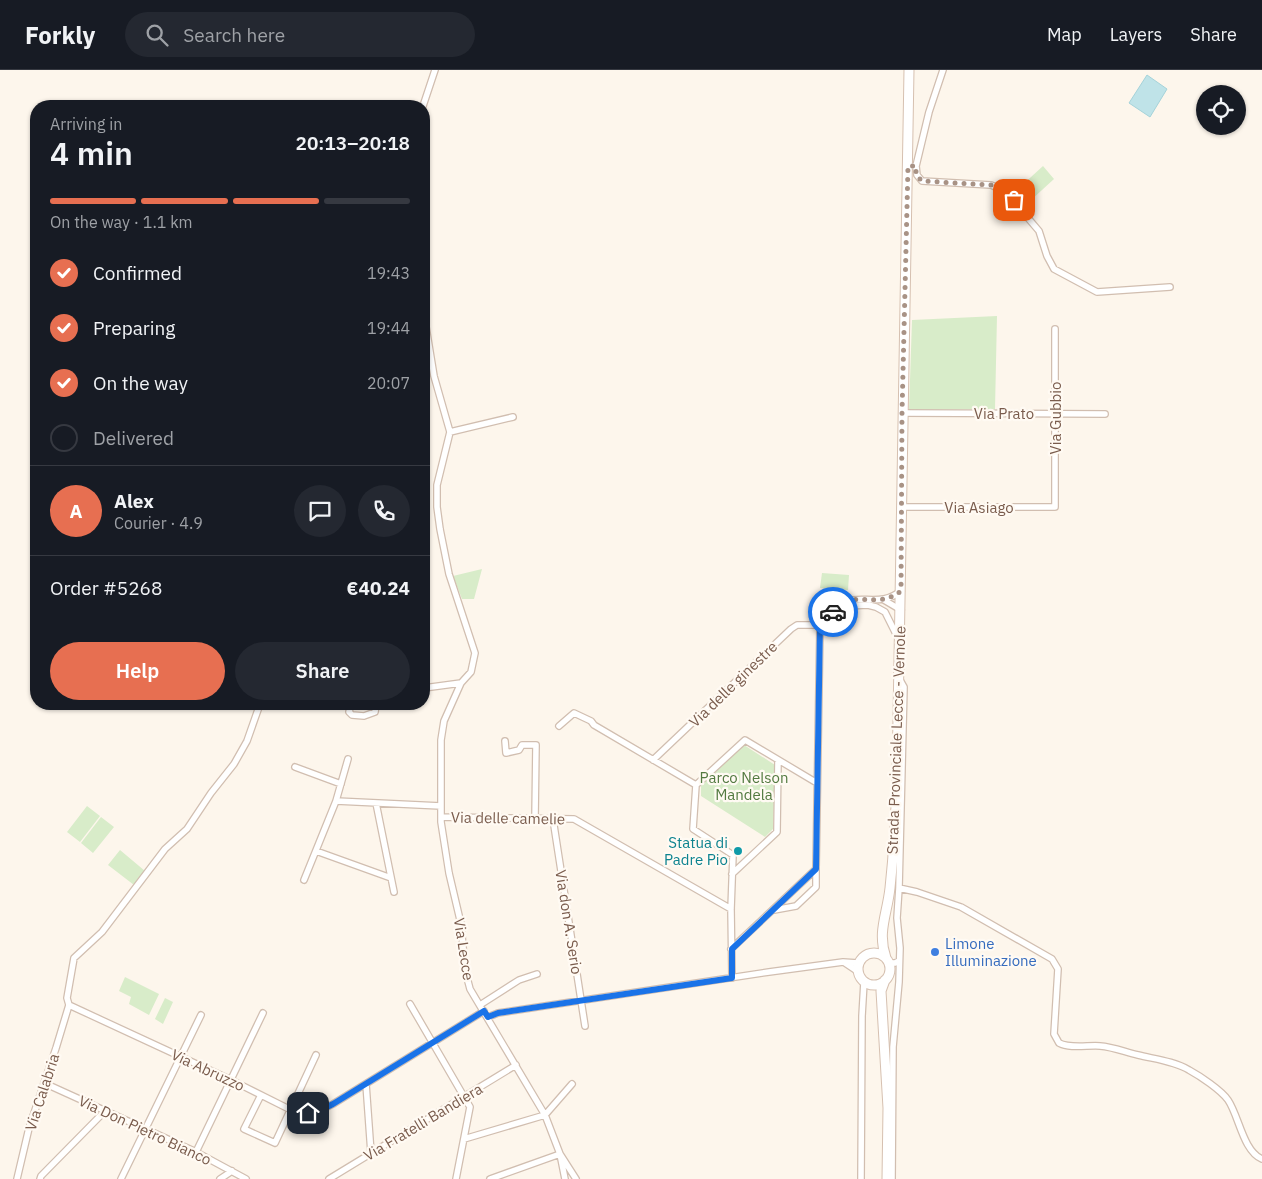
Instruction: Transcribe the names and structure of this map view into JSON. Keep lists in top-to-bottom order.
{
  "streets": {
    "main road": ["Strada Provinciale Lecce - Vernole"],
    "street": [
      "Via Prato",
      "Via Gubbio",
      "Via Asiago",
      "Via delle ginestre",
      "Via delle camelie",
      "Via don A. Serio",
      "Via Lecce",
      "Via Abruzzo",
      "Via Calabria",
      "Via Fratelli Bandiera",
      "Via Don Pietro Bianco"
    ]
  },
  "crossings": [
    ["Via Prato", "Via Gubbio"],
    ["Via Prato", "Strada Provinciale Lecce - Vernole"],
    ["Via Gubbio", "Via Asiago"],
    ["Via Asiago", "Strada Provinciale Lecce - Vernole"],
    ["Via delle camelie", "Via don A. Serio"],
    ["Via delle camelie", "Via Lecce"],
    ["Via Lecce", "Via Fratelli Bandiera"],
    ["Via Abruzzo", "Via Calabria"],
    ["Via Calabria", "Via Don Pietro Bianco"]
  ],
  "parks": ["Parco Nelson Mandela"],
  "places": ["Statua di Padre Pio", "Limone Illuminazione"],
  "page": {
    "header": "Forkly",
    "search": "Search here",
    "nav": ["Map", "Layers", "Share"],
    "heading": ["4 min", "Arriving in", "20:13–20:18"],
    "panel": [
      "Alex",
      "Courier · 4.9",
      "Order #5268",
      "€40.24"
    ],
    "bar": "On the way · 1.1 km",
    "list": [
      ["Confirmed", "19:43"],
      ["Preparing", "19:44"],
      ["On the way", "20:07"],
      "Delivered"
    ],
    "round": "A",
    "buttons": ["Help", "Share"]
  }
}
